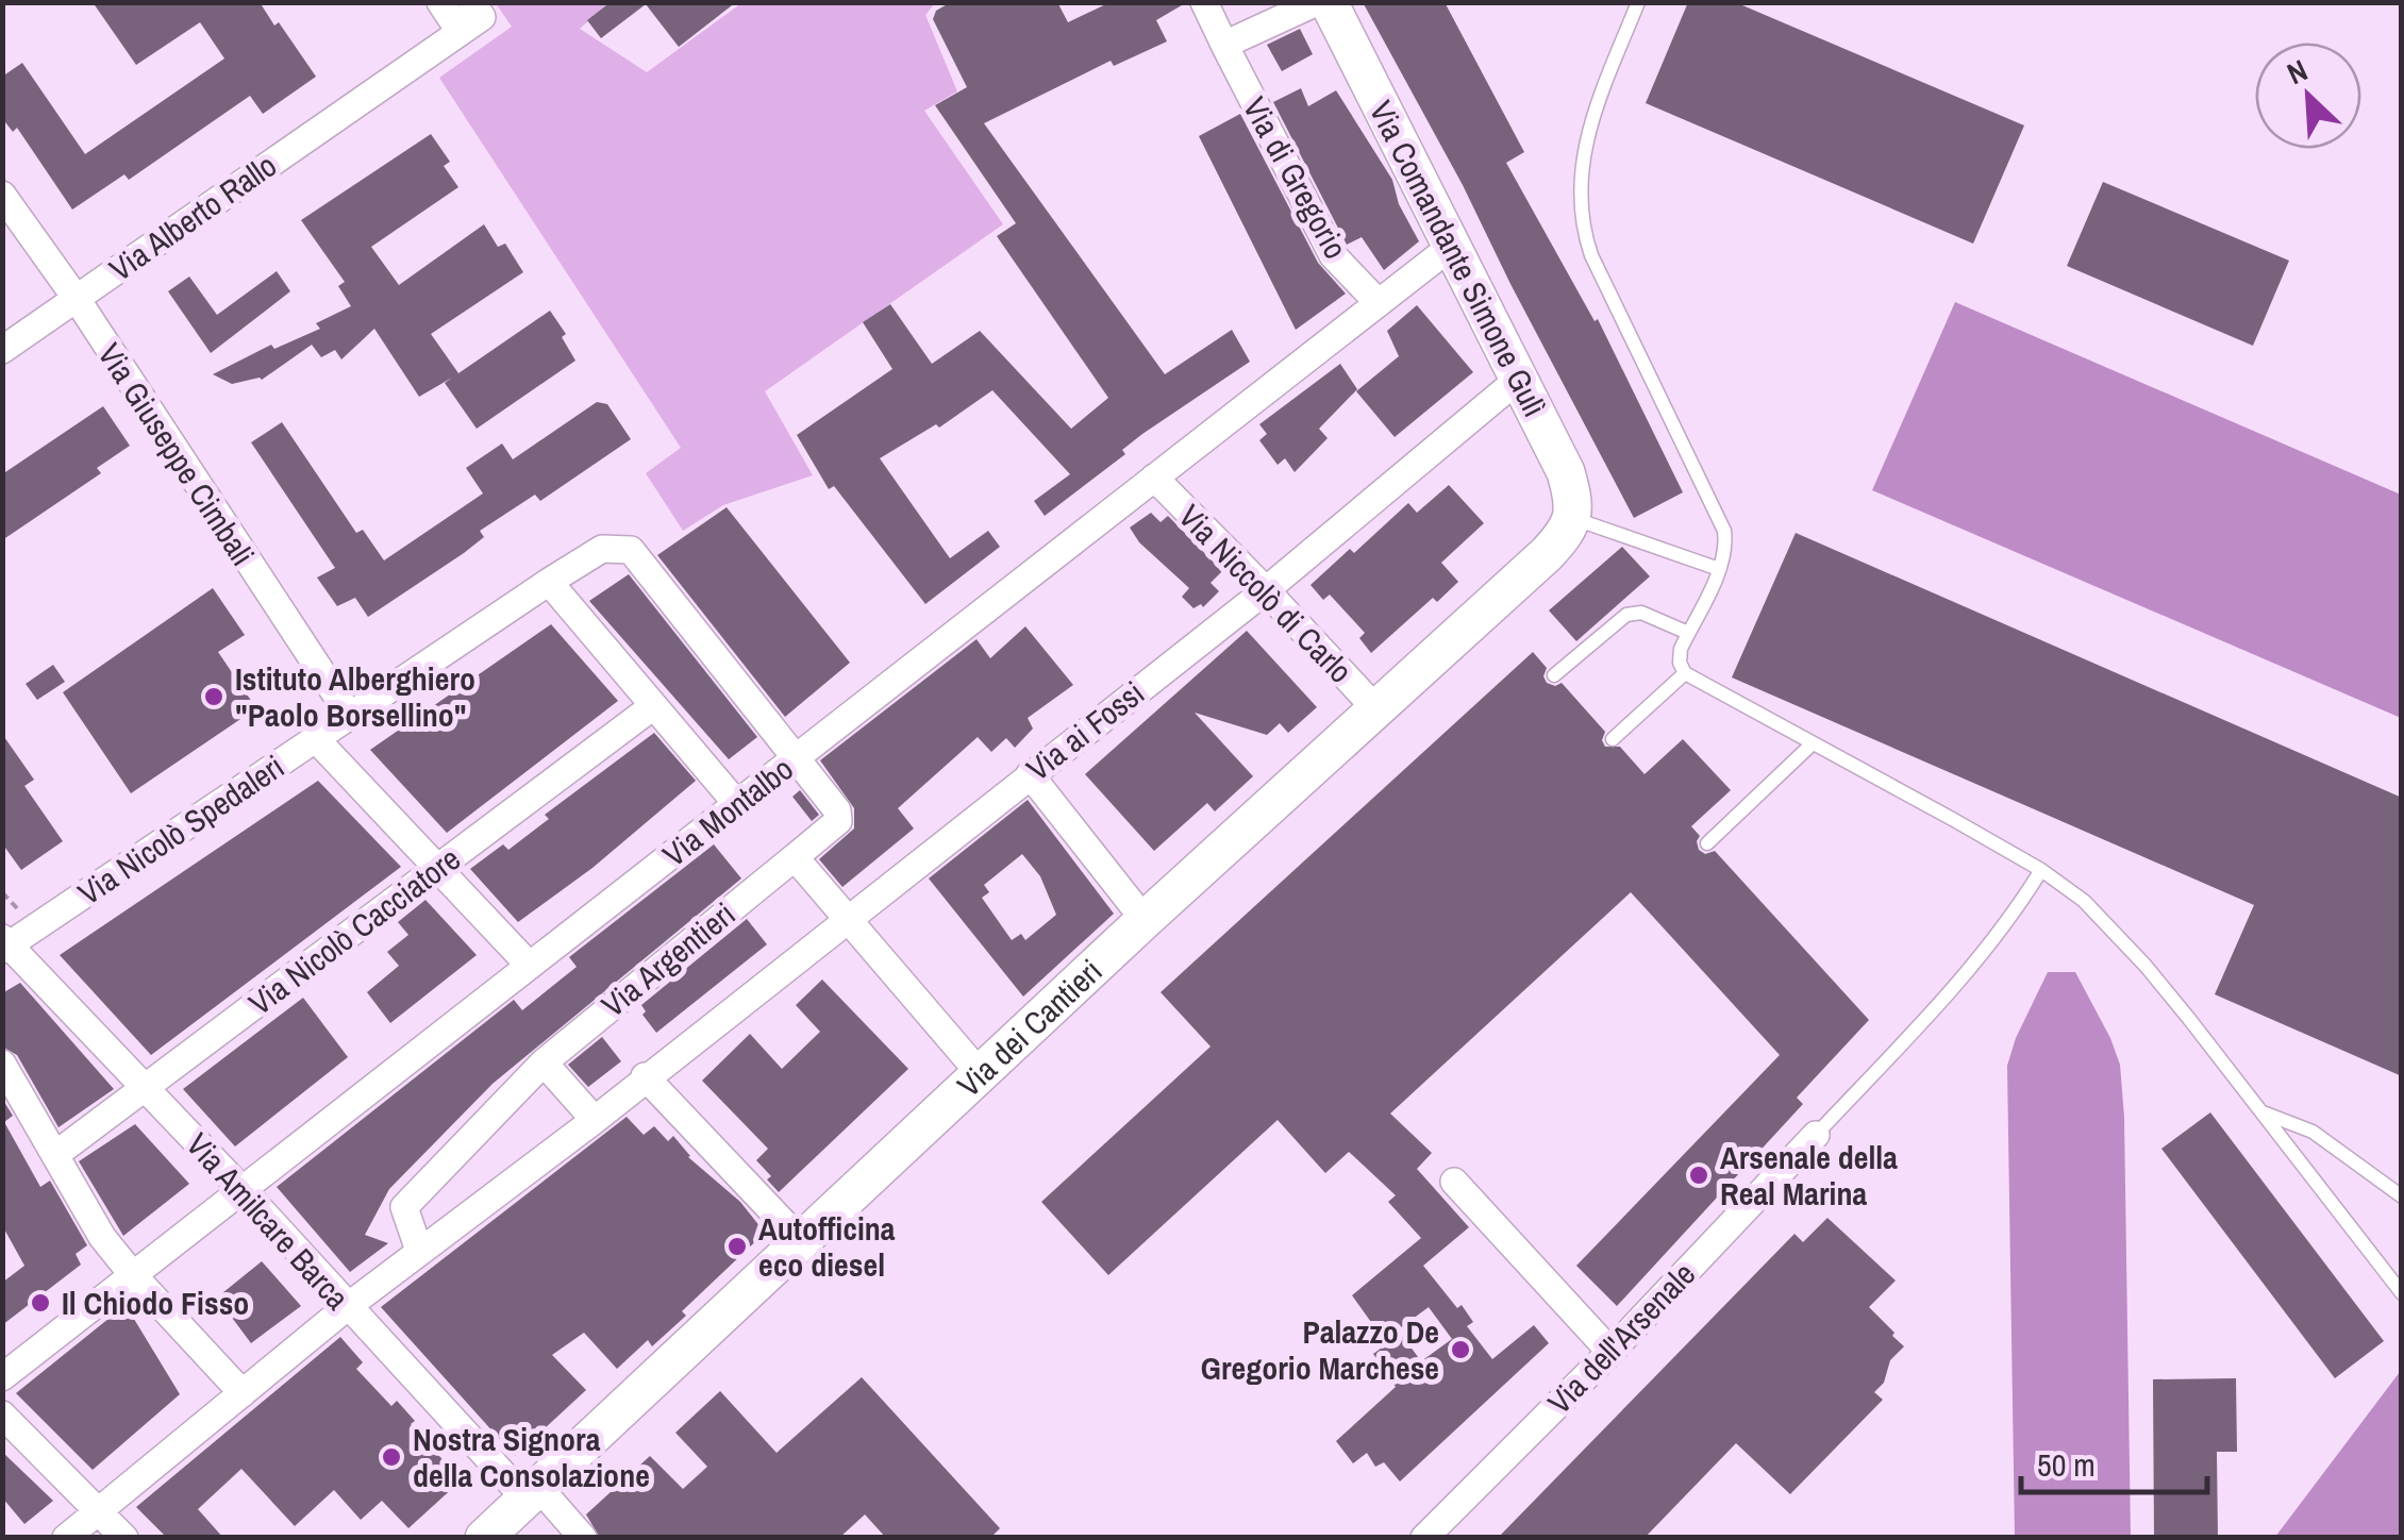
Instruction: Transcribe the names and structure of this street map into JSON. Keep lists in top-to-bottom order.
{
  "streets": {
    "main road": ["Via Comandante Simone Gulì", "Via dei Cantieri"],
    "street": [
      "Via di Gregorio",
      "Via Alberto Rallo",
      "Via Giuseppe Cimbali",
      "Via Niccolò di Carlo",
      "Via ai Fossi",
      "Via Montalbo",
      "Via Nicolò Spedaleri",
      "Via Nicolò Cacciatore",
      "Via Argentieri",
      "Via Amilcare Barca",
      "Via dell'Arsenale"
    ]
  },
  "crossings": [
    ["Via di Gregorio", "Via Montalbo"],
    ["Via Alberto Rallo", "Via Giuseppe Cimbali"],
    ["Via Comandante Simone Gulì", "Via ai Fossi"],
    ["Via Comandante Simone Gulì", "Via Montalbo"],
    ["Via Comandante Simone Gulì", "Via dei Cantieri"],
    ["Via Giuseppe Cimbali", "Via Nicolò Spedaleri"],
    ["Via Niccolò di Carlo", "Via ai Fossi"],
    ["Via Niccolò di Carlo", "Via Montalbo"],
    ["Via Niccolò di Carlo", "Via dei Cantieri"],
    ["Via ai Fossi", "Via Argentieri"],
    ["Via ai Fossi", "Via Amilcare Barca"],
    ["Via Montalbo", "Via Nicolò Spedaleri"],
    ["Via Montalbo", "Via Argentieri"],
    ["Via Montalbo", "Via Amilcare Barca"],
    ["Via Nicolò Spedaleri", "Via Argentieri"],
    ["Via Nicolò Spedaleri", "Via Amilcare Barca"],
    ["Via Nicolò Cacciatore", "Via Amilcare Barca"],
    ["Via dei Cantieri", "Via Amilcare Barca"]
  ],
  "places": [
    "Istituto Alberghiero \"Paolo Borsellino\"",
    "Arsenale della Real Marina",
    "Autofficina eco diesel",
    "Il Chiodo Fisso",
    "Palazzo De Gregorio Marchese",
    "Nostra Signora della Consolazione"
  ],
  "scale_bar": "50 m",
  "north": "top left"
}
